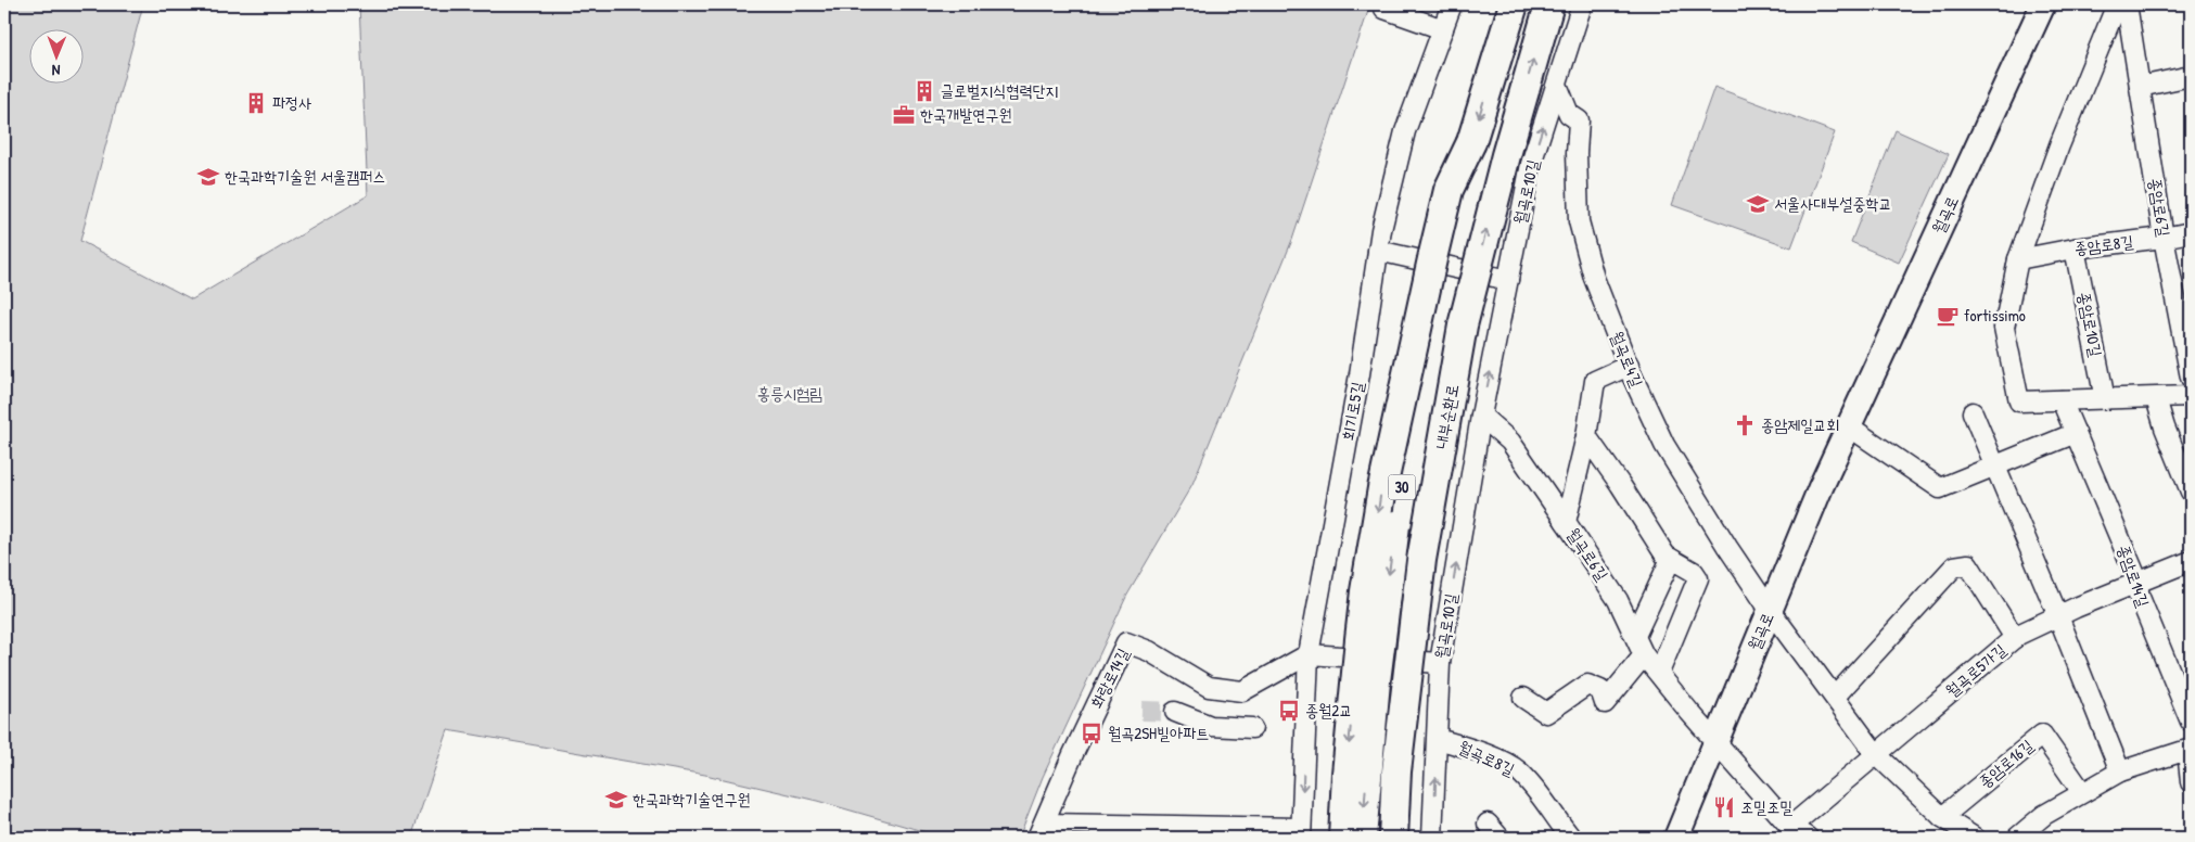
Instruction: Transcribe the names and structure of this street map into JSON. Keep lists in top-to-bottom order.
{
  "streets": {
    "highway": ["내부순환로", "30"],
    "main road": ["월곡로"],
    "street": [
      "월곡로10길",
      "종암로6길",
      "종암로8길",
      "종암로10길",
      "월곡로4길",
      "회기로5길",
      "월곡로6길",
      "종암로14길",
      "월곡로5가길",
      "화랑로14길",
      "월곡로8길",
      "종암로16길"
    ]
  },
  "crossings": [
    ["월곡로10길", "월곡로4길"],
    ["월곡로10길", "월곡로8길"],
    ["종암로6길", "종암로8길"],
    ["월곡로", "월곡로4길"],
    ["월곡로", "월곡로6길"],
    ["종암로8길", "종암로10길"],
    ["월곡로4길", "월곡로6길"],
    ["회기로5길", "화랑로14길"],
    ["월곡로6길", "월곡로5가길"],
    ["종암로14길", "월곡로5가길"]
  ],
  "one_way": ["월곡로10길"],
  "parks": ["홍릉시험림"],
  "places": {
    "building": ["글로벌지식협력단지", "파정사"],
    "office": ["한국개발연구원"],
    "school or university": ["한국과학기술원 서울캠퍼스", "서울사대부설중학교", "한국과학기술연구원"],
    "cafe": ["fortissimo"],
    "church": ["종암제일교회"],
    "bus stop": ["종월2교", "월곡2SH빌아파트"],
    "restaurant": ["조밀조밀"]
  },
  "north": "bottom"
}
